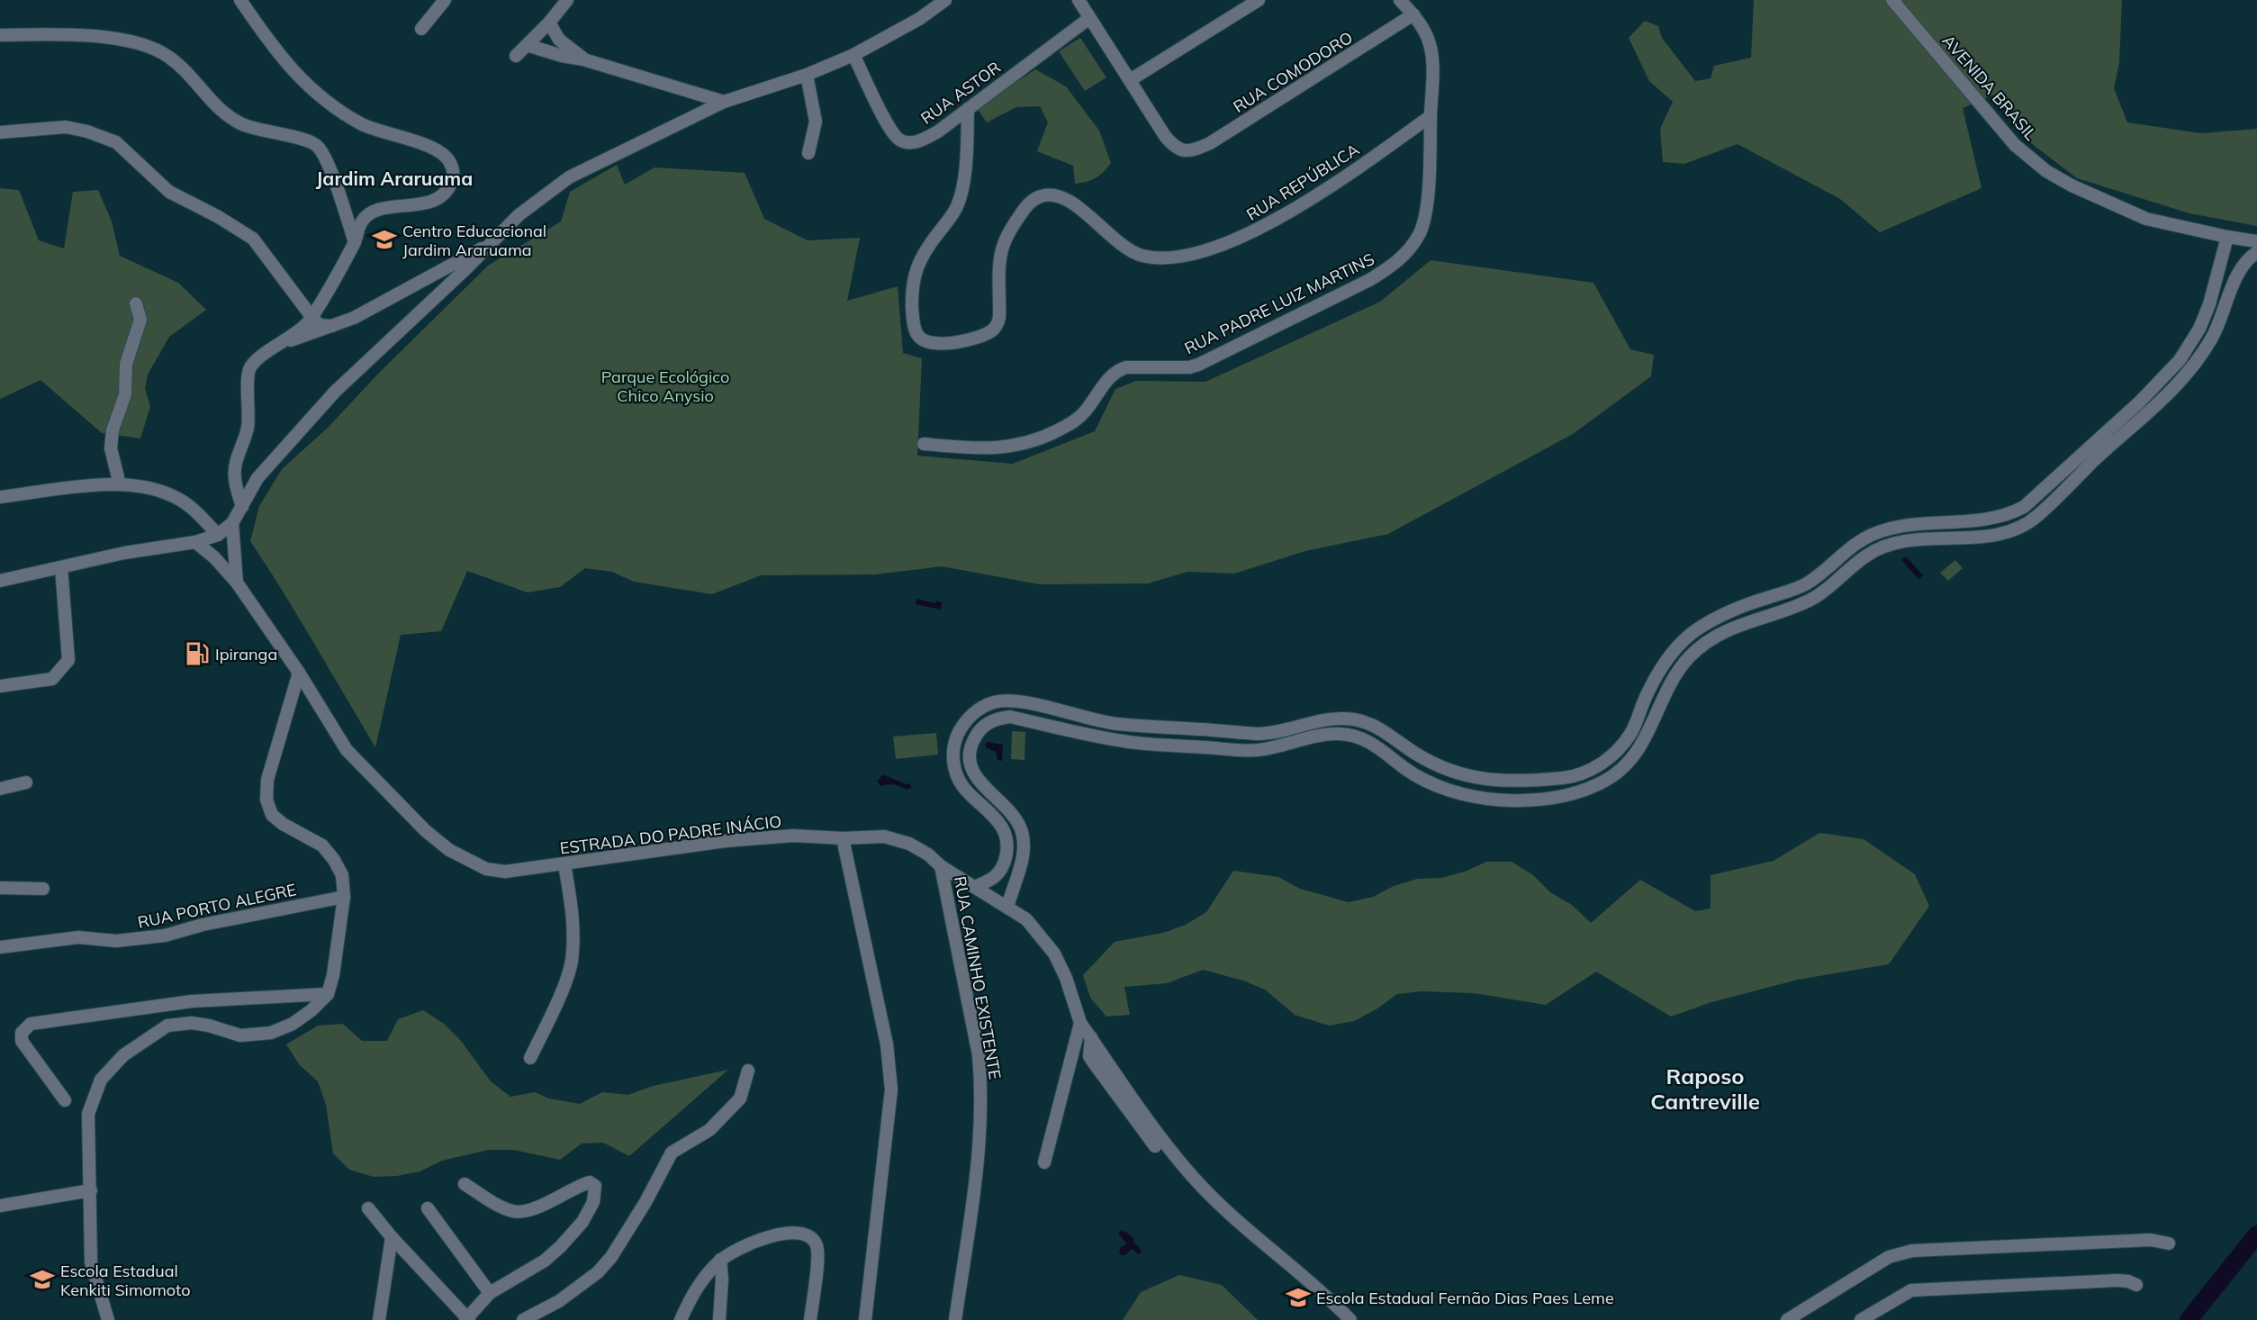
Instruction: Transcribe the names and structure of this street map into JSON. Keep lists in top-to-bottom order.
{
  "streets": {
    "street": [
      "RUA COMODORO",
      "AVENIDA BRASIL",
      "RUA ASTOR",
      "RUA REPÚBLICA",
      "RUA PADRE LUIZ MARTINS",
      "ESTRADA DO PADRE INÁCIO",
      "RUA PORTO ALEGRE",
      "RUA CAMINHO EXISTENTE"
    ]
  },
  "crossings": [
    ["RUA COMODORO", "RUA PADRE LUIZ MARTINS"],
    ["RUA ASTOR", "RUA REPÚBLICA"],
    ["RUA REPÚBLICA", "RUA PADRE LUIZ MARTINS"],
    ["ESTRADA DO PADRE INÁCIO", "RUA CAMINHO EXISTENTE"]
  ],
  "districts": ["Jardim Araruama", "Raposo Cantreville"],
  "parks": ["Parque Ecológico Chico Anysio"],
  "places": {
    "school or university": ["Centro Educacional Jardim Araruama", "Escola Estadual Kenkiti Simomoto", "Escola Estadual Fernão Dias Paes Leme"],
    "fuel station": ["Ipiranga"]
  }
}
